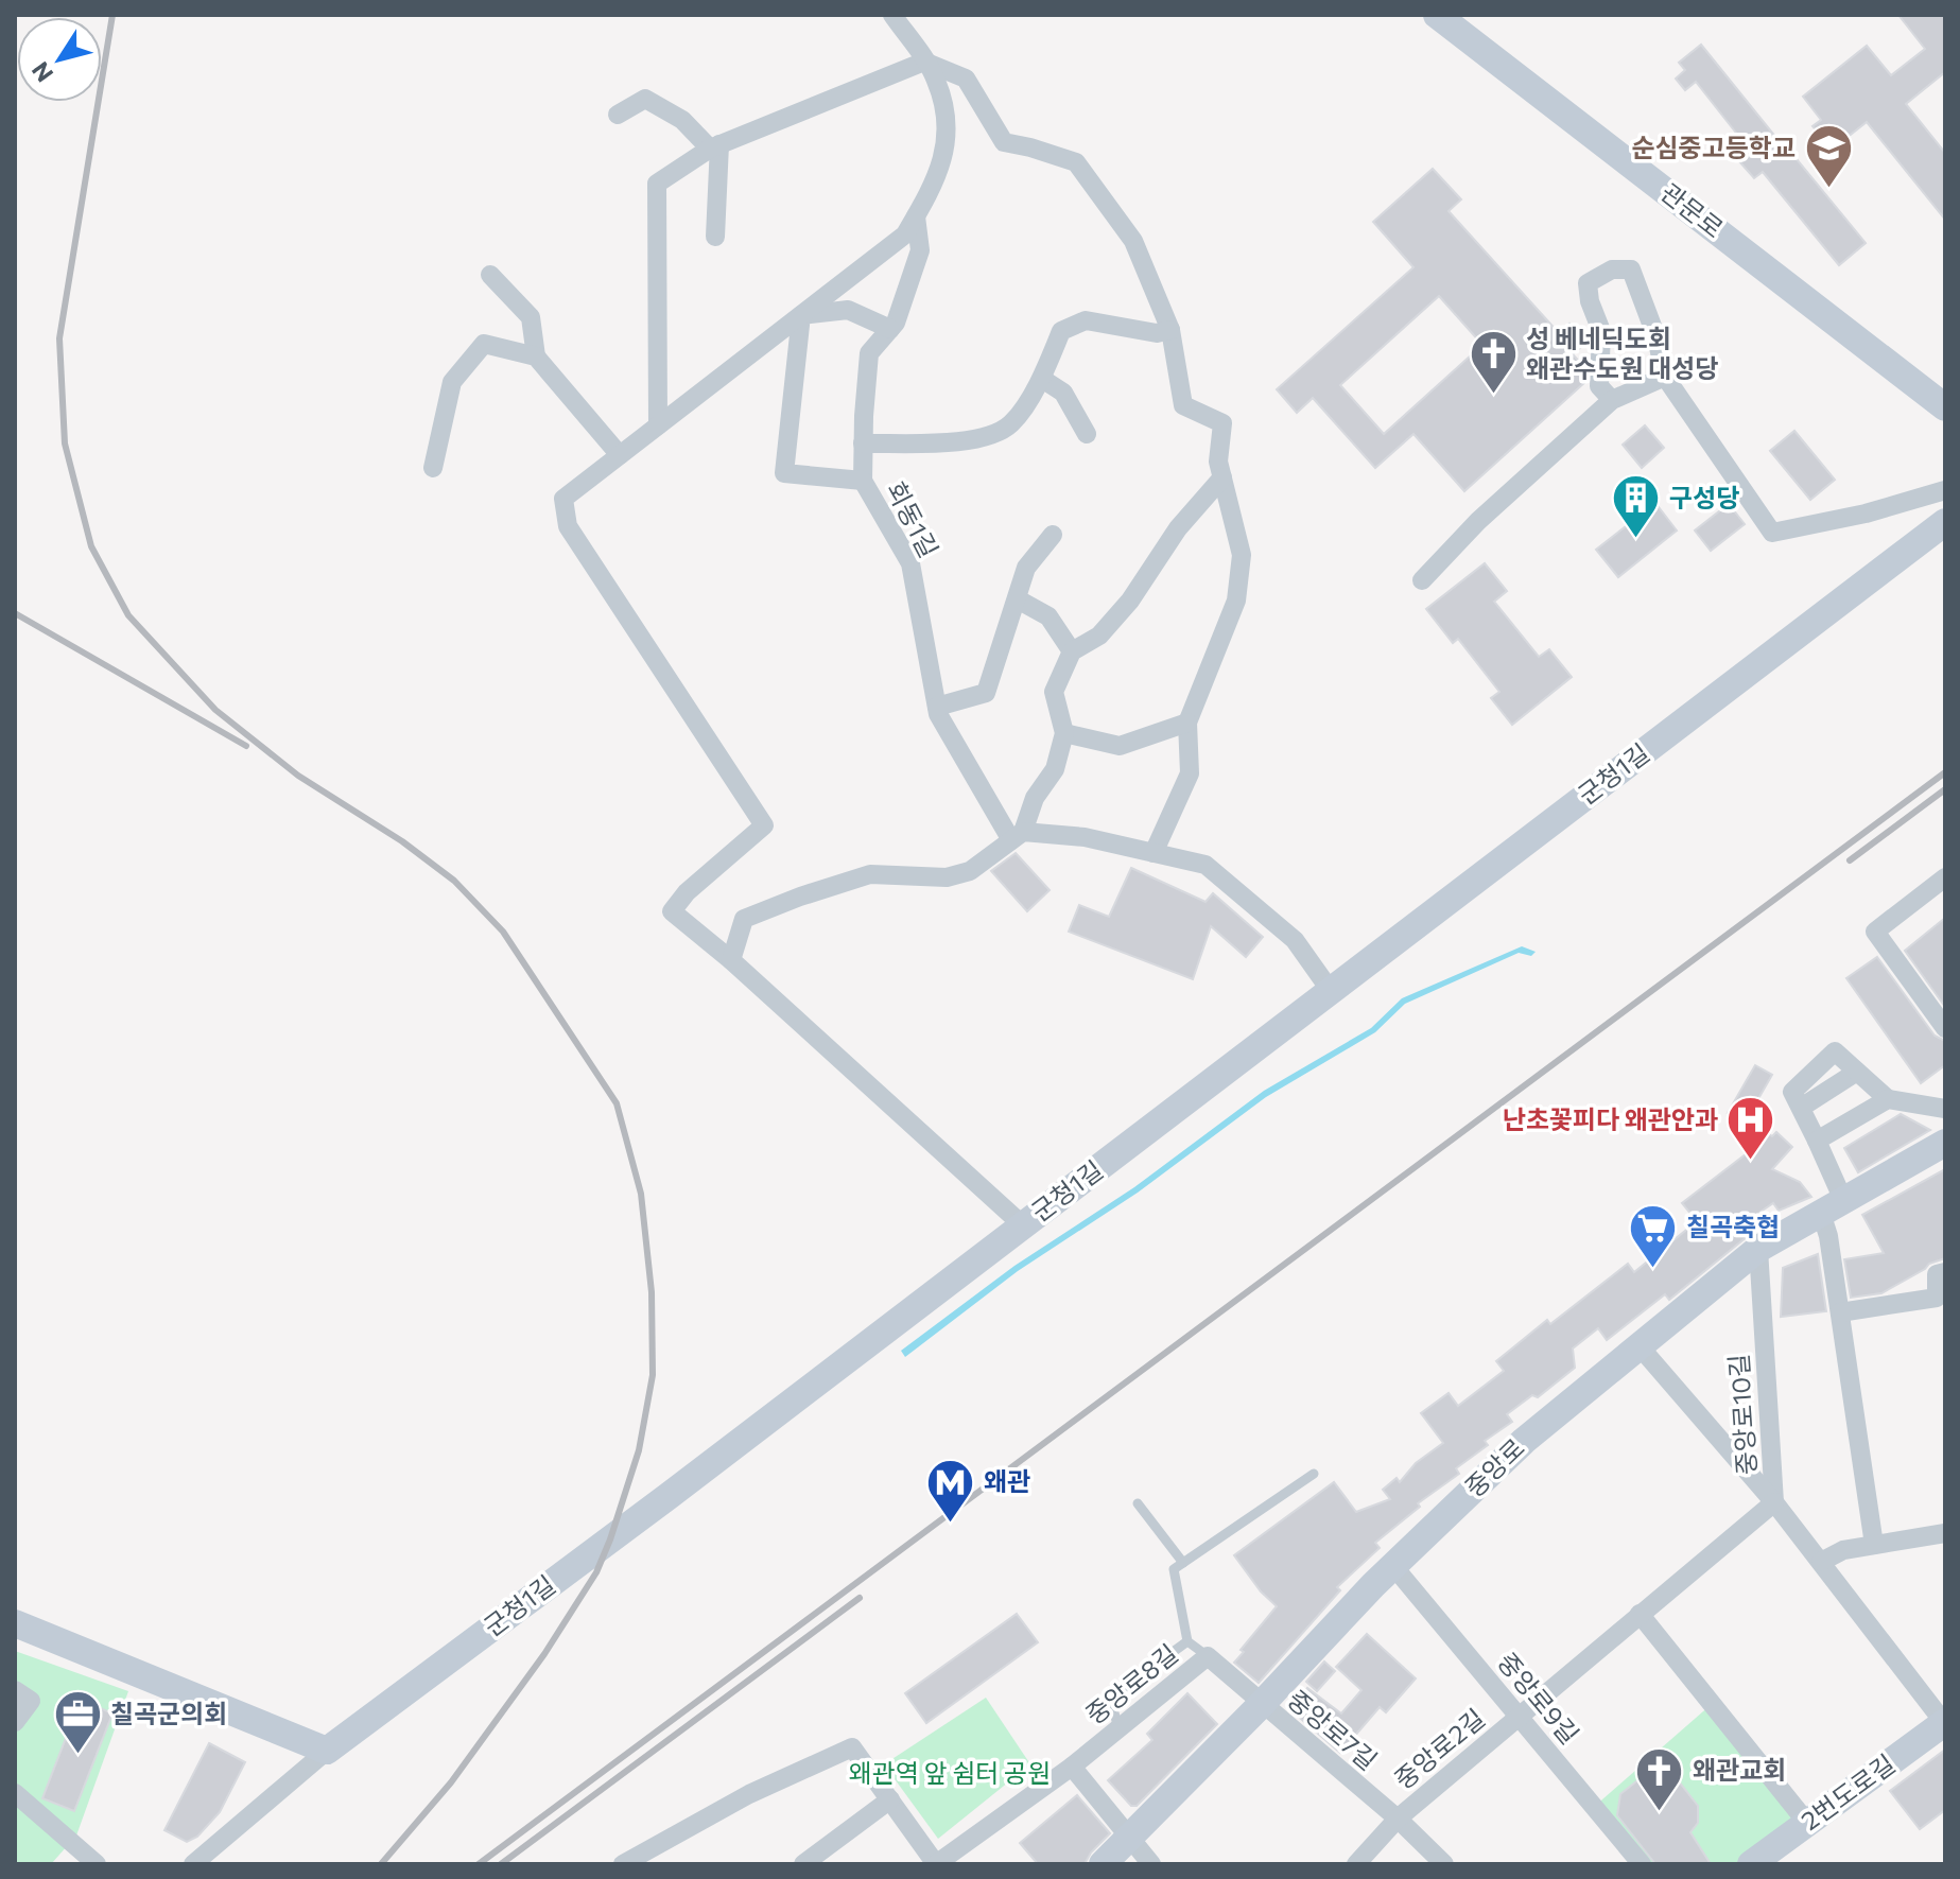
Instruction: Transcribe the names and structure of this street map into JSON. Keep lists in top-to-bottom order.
{
  "streets": {
    "street": [
      "관문로",
      "회동1길",
      "군청1길",
      "중앙로10길",
      "중앙로",
      "중앙로8길",
      "중앙로9길",
      "중앙로7길",
      "중앙로2길",
      "2번도로길"
    ]
  },
  "crossings": [
    ["중앙로10길", "중앙로"],
    ["중앙로10길", "중앙로2길"],
    ["중앙로10길", "2번도로길"],
    ["중앙로", "중앙로8길"],
    ["중앙로", "중앙로9길"],
    ["중앙로", "중앙로7길"],
    ["중앙로8길", "중앙로7길"],
    ["중앙로9길", "중앙로2길"],
    ["중앙로7길", "중앙로2길"]
  ],
  "parks": ["왜관역 앞 쉼터 공원"],
  "places": {
    "school or university": ["순심중고등학교"],
    "church": ["성 베네딕도회 왜관수도원 대성당", "왜관교회"],
    "building": ["구성당"],
    "hospital": ["난초꽃피다 왜관안과"],
    "supermarket": ["칠곡축협"],
    "metro station": ["왜관"],
    "office": ["칠곡군의회"]
  },
  "north": "bottom left"
}
